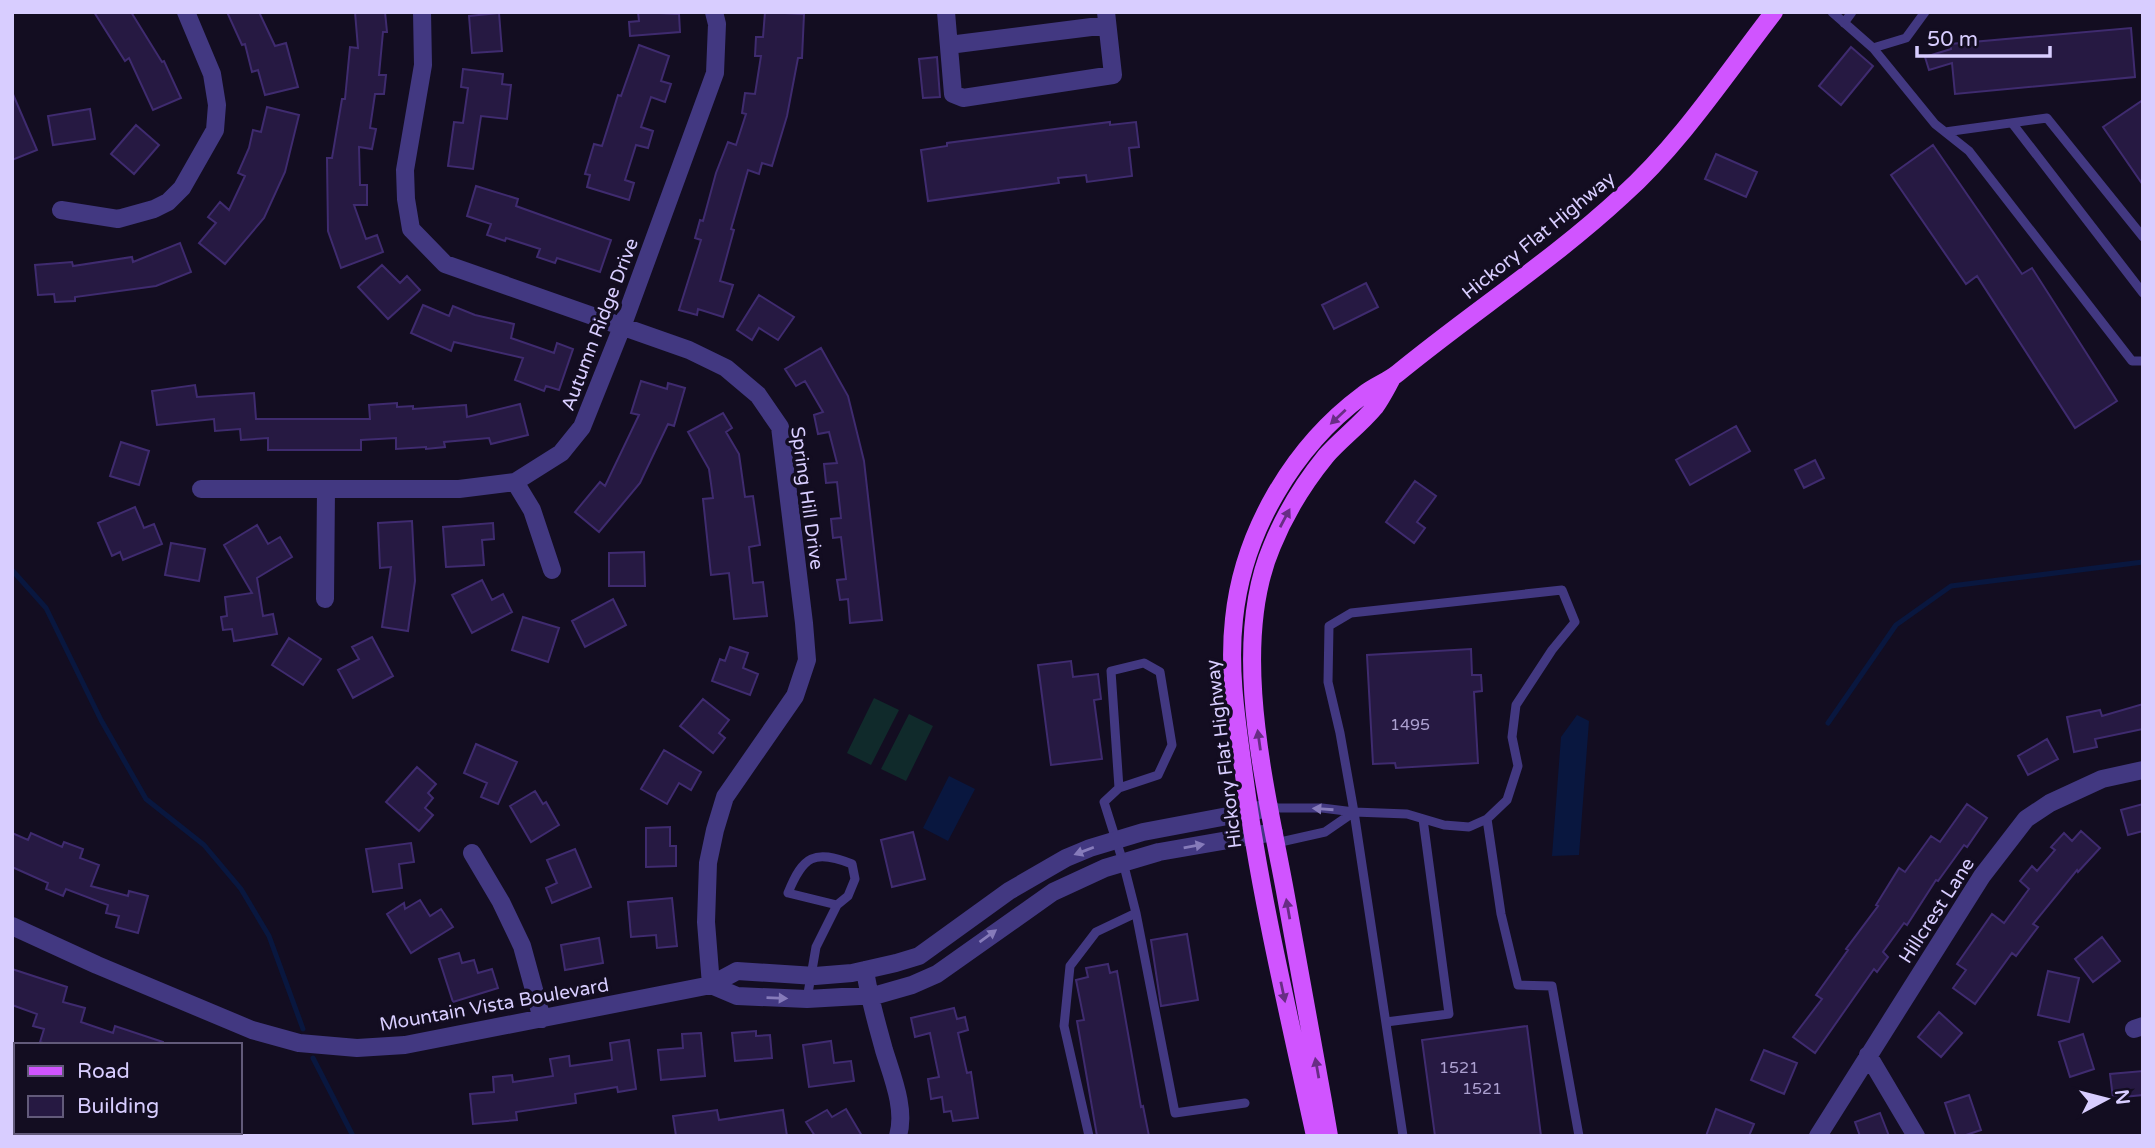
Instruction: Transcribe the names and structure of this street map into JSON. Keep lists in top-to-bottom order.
{
  "streets": {
    "main road": ["Hickory Flat Highway"],
    "street": [
      "Autumn Ridge Drive",
      "Spring Hill Drive",
      "Hillcrest Lane",
      "Mountain Vista Boulevard"
    ]
  },
  "crossings": [
    ["Hickory Flat Highway", "Mountain Vista Boulevard"],
    ["Autumn Ridge Drive", "Spring Hill Drive"],
    ["Spring Hill Drive", "Mountain Vista Boulevard"]
  ],
  "house_numbers": ["1495", "1521", "1521"],
  "legend": ["Road", "Building"],
  "scale_bar": "50 m",
  "north": "right"
}
